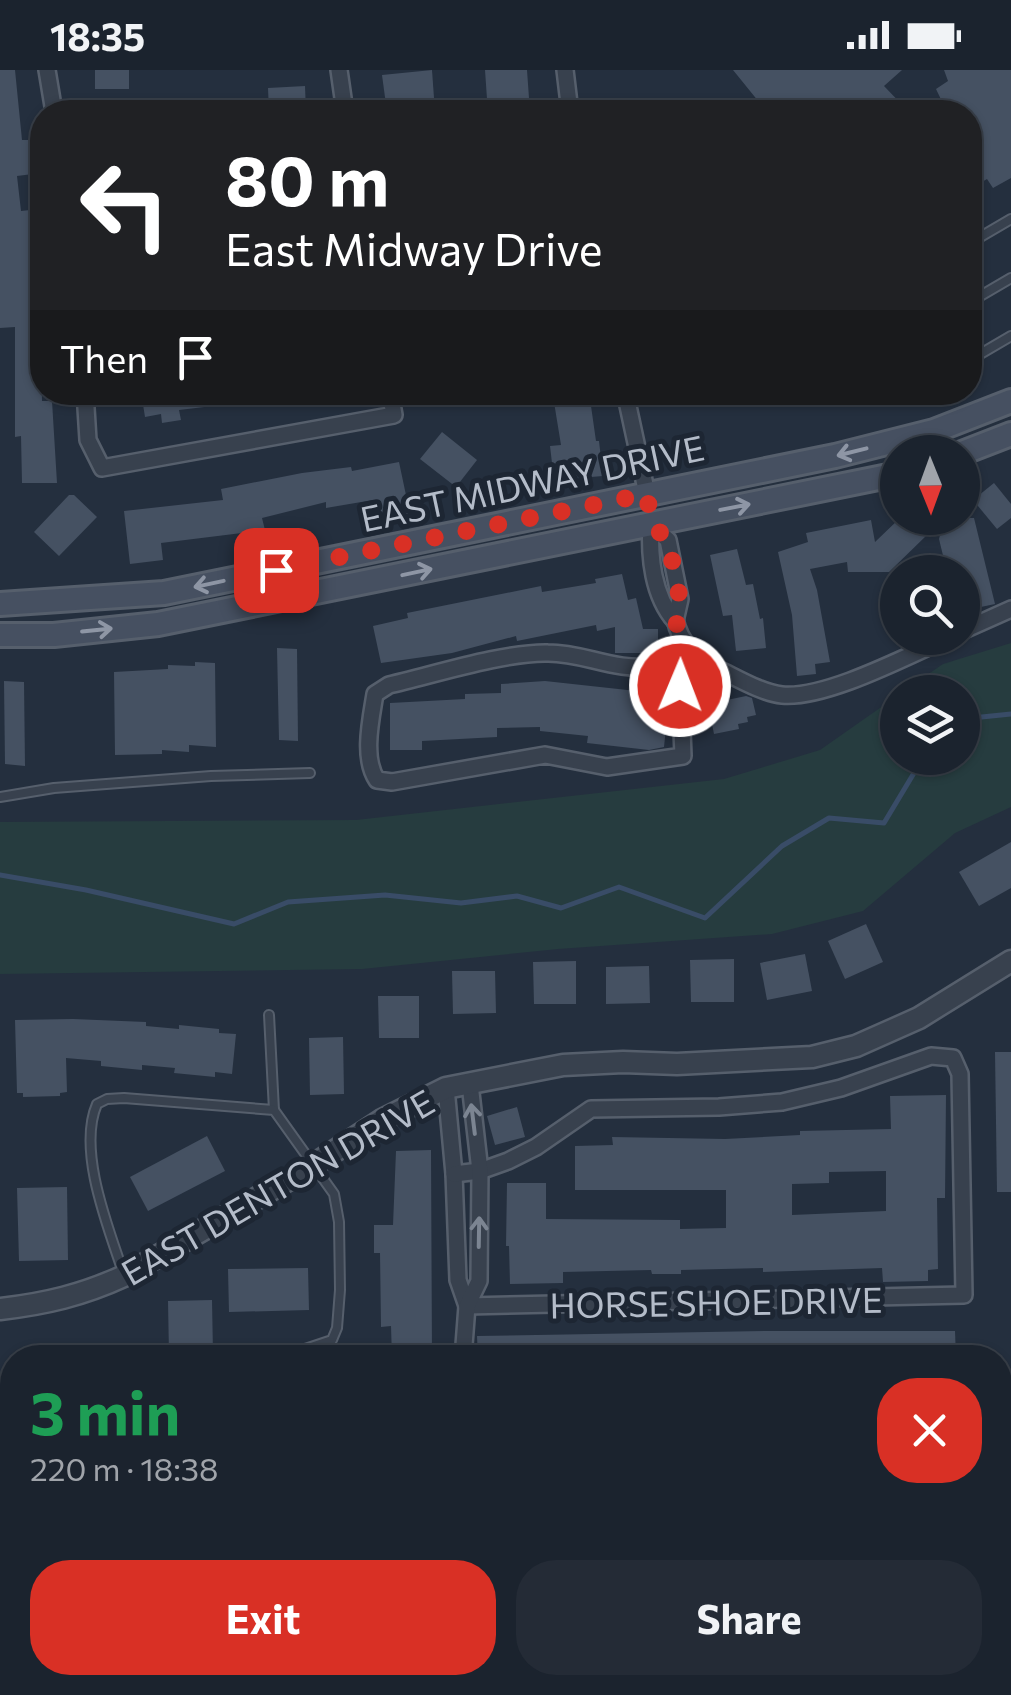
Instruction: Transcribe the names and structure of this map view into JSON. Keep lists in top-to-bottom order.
{
  "streets": {
    "main road": ["EAST MIDWAY DRIVE"],
    "street": ["EAST DENTON DRIVE", "HORSE SHOE DRIVE"]
  },
  "north": "bottom",
  "page": {
    "status": "18:35",
    "turn": ["80 m", "East Midway Drive"],
    "then": "Then",
    "heading": ["3 min", "220 m · 18:38"],
    "buttons": ["Exit", "Share"]
  }
}
